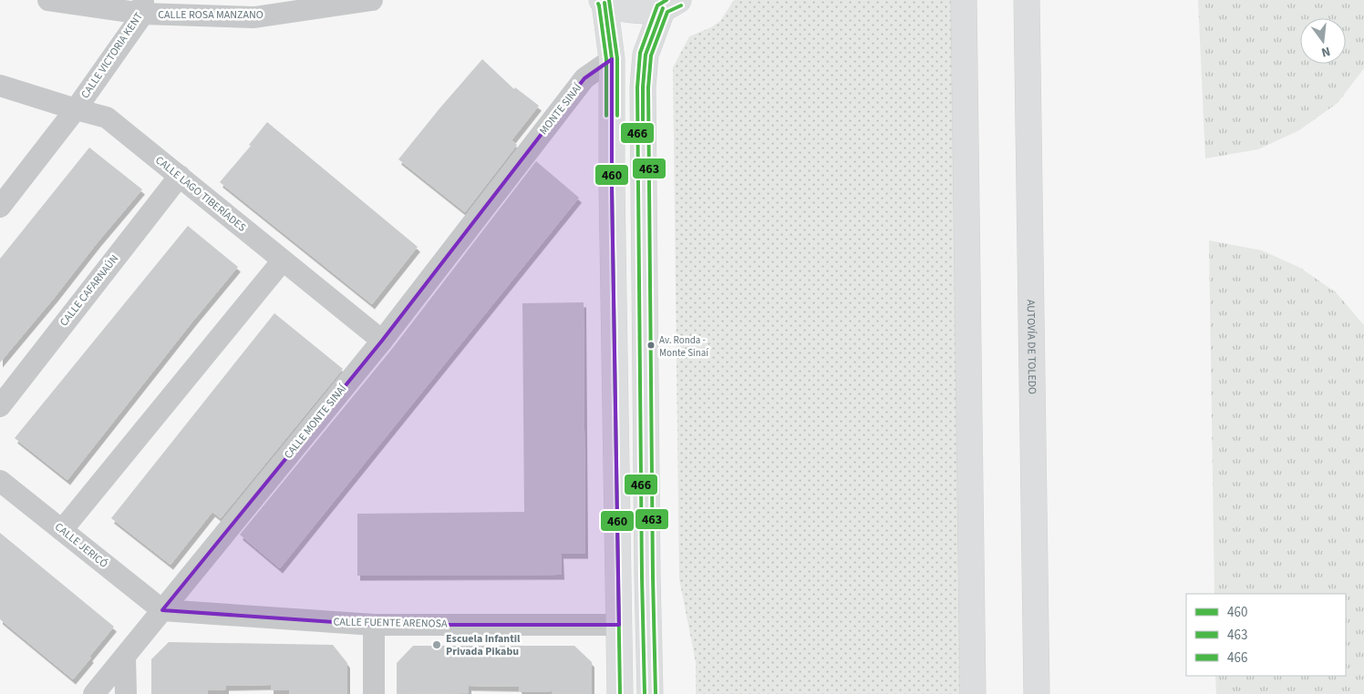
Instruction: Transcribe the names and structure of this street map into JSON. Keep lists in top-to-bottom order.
{
  "streets": {
    "main road": ["AUTOVÍA DE TOLEDO"],
    "street": [
      "CALLE ROSA MANZANO",
      "CALLE VICTORIA KENT",
      "MONTE SINAÍ",
      "CALLE LAGO TIBERÍADES",
      "CALLE CAFARNAÚN",
      "CALLE MONTE SINAÍ",
      "CALLE JERICÓ",
      "CALLE FUENTE ARENOSA"
    ]
  },
  "crossings": [
    ["CALLE ROSA MANZANO", "CALLE VICTORIA KENT"],
    ["CALLE VICTORIA KENT", "CALLE LAGO TIBERÍADES"],
    ["MONTE SINAÍ", "CALLE MONTE SINAÍ"],
    ["CALLE LAGO TIBERÍADES", "CALLE CAFARNAÚN"],
    ["CALLE LAGO TIBERÍADES", "CALLE MONTE SINAÍ"],
    ["CALLE MONTE SINAÍ", "CALLE JERICÓ"],
    ["CALLE MONTE SINAÍ", "CALLE FUENTE ARENOSA"],
    ["CALLE JERICÓ", "CALLE FUENTE ARENOSA"]
  ],
  "places": ["Av. Ronda - Monte Sinaí", "Escuela Infantil Privada Pikabu"],
  "lines": ["transit line 466", "transit line 460", "transit line 463"],
  "legend": ["460", "463", "466"],
  "north": "bottom"
}
